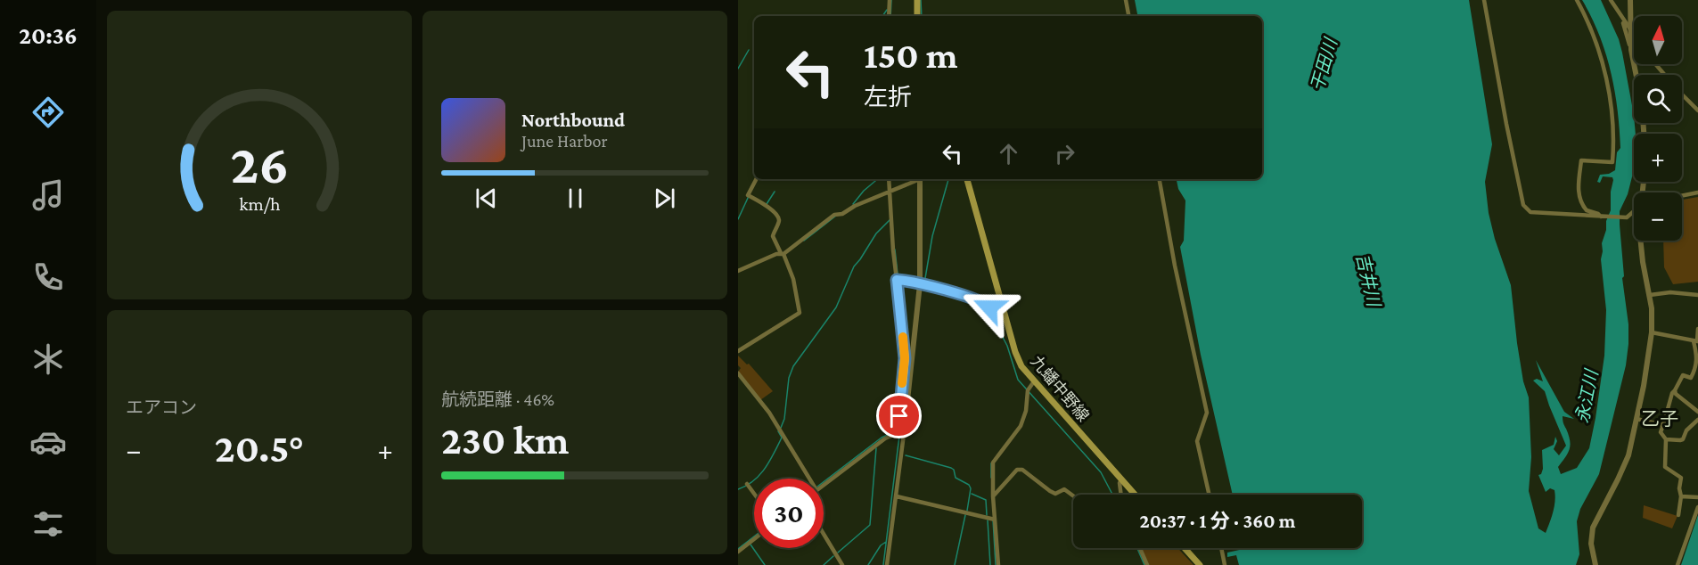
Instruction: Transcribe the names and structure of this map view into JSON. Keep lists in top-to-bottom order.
{
  "streets": {
    "main road": ["九蟠中野線"]
  },
  "districts": ["乙子"],
  "water": ["干田川", "吉井川", "永江川"],
  "north": "top",
  "page": {
    "tabs": "20:36",
    "map_buttons": ["+", "−"],
    "turn": ["150 m", "左折"],
    "song": ["Northbound", "June Harbor"],
    "tile": [
      "エアコン",
      ["航続距離 · 46%", "230 km"]
    ],
    "heat": ["−", "20.5°", "+"],
    "limit": "30",
    "trip": "20:37 · 1 分 · 360 m",
    "gauge": ["26", "km/h"]
  }
}
